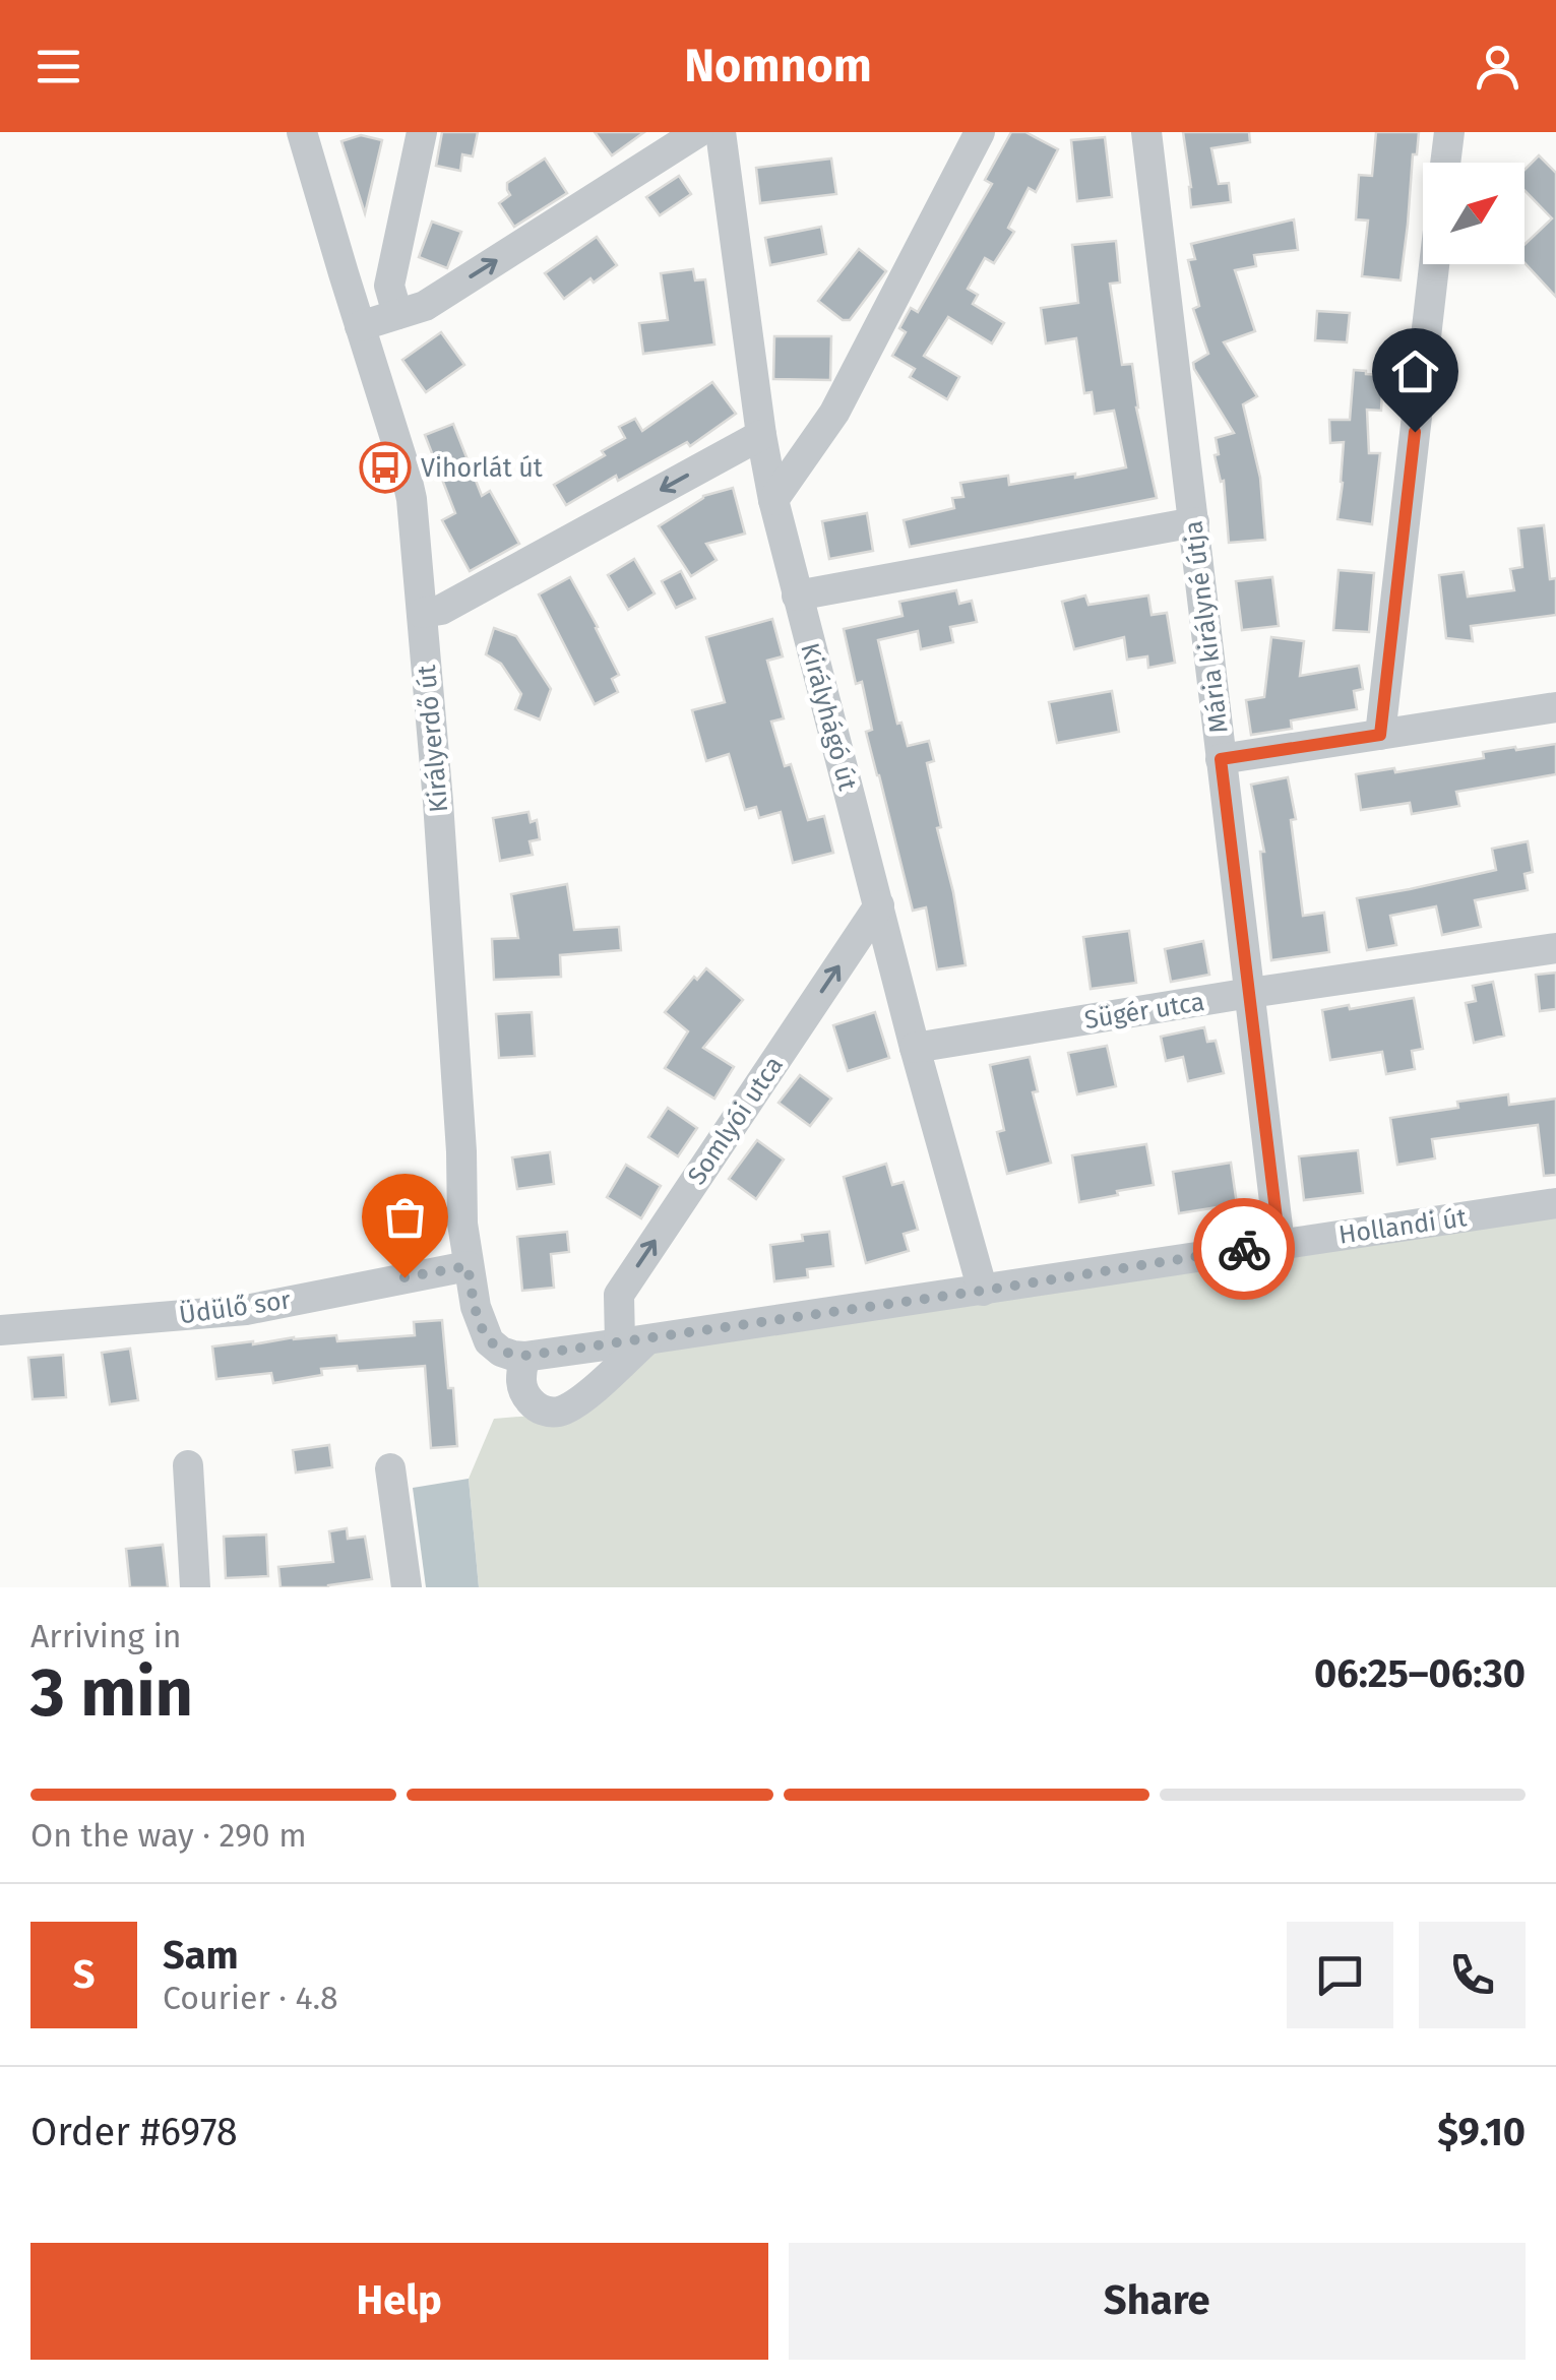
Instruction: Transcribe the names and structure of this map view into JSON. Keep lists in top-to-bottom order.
{
  "streets": {
    "street": [
      "Mária királyné útja",
      "Királyhágó út",
      "Királyerdő út",
      "Sügér utca",
      "Somlyói utca",
      "Hollandi út",
      "Üdülő sor"
    ]
  },
  "crossings": [
    ["Mária királyné útja", "Sügér utca"],
    ["Mária királyné útja", "Hollandi út"],
    ["Királyhágó út", "Sügér utca"],
    ["Királyhágó út", "Somlyói utca"],
    ["Királyhágó út", "Hollandi út"],
    ["Királyerdő út", "Hollandi út"],
    ["Királyerdő út", "Üdülő sor"],
    ["Somlyói utca", "Hollandi út"]
  ],
  "one_way": ["Somlyói utca"],
  "places": {
    "bus stop": ["Vihorlát út"]
  },
  "north": "top right",
  "page": {
    "header": "Nomnom",
    "heading": ["3 min", "Arriving in", "06:25–06:30"],
    "panel": [
      "Sam",
      "Courier · 4.8",
      "Order #6978",
      "$9.10"
    ],
    "bar": "On the way · 290 m",
    "round": "S",
    "buttons": ["Help", "Share"]
  }
}
